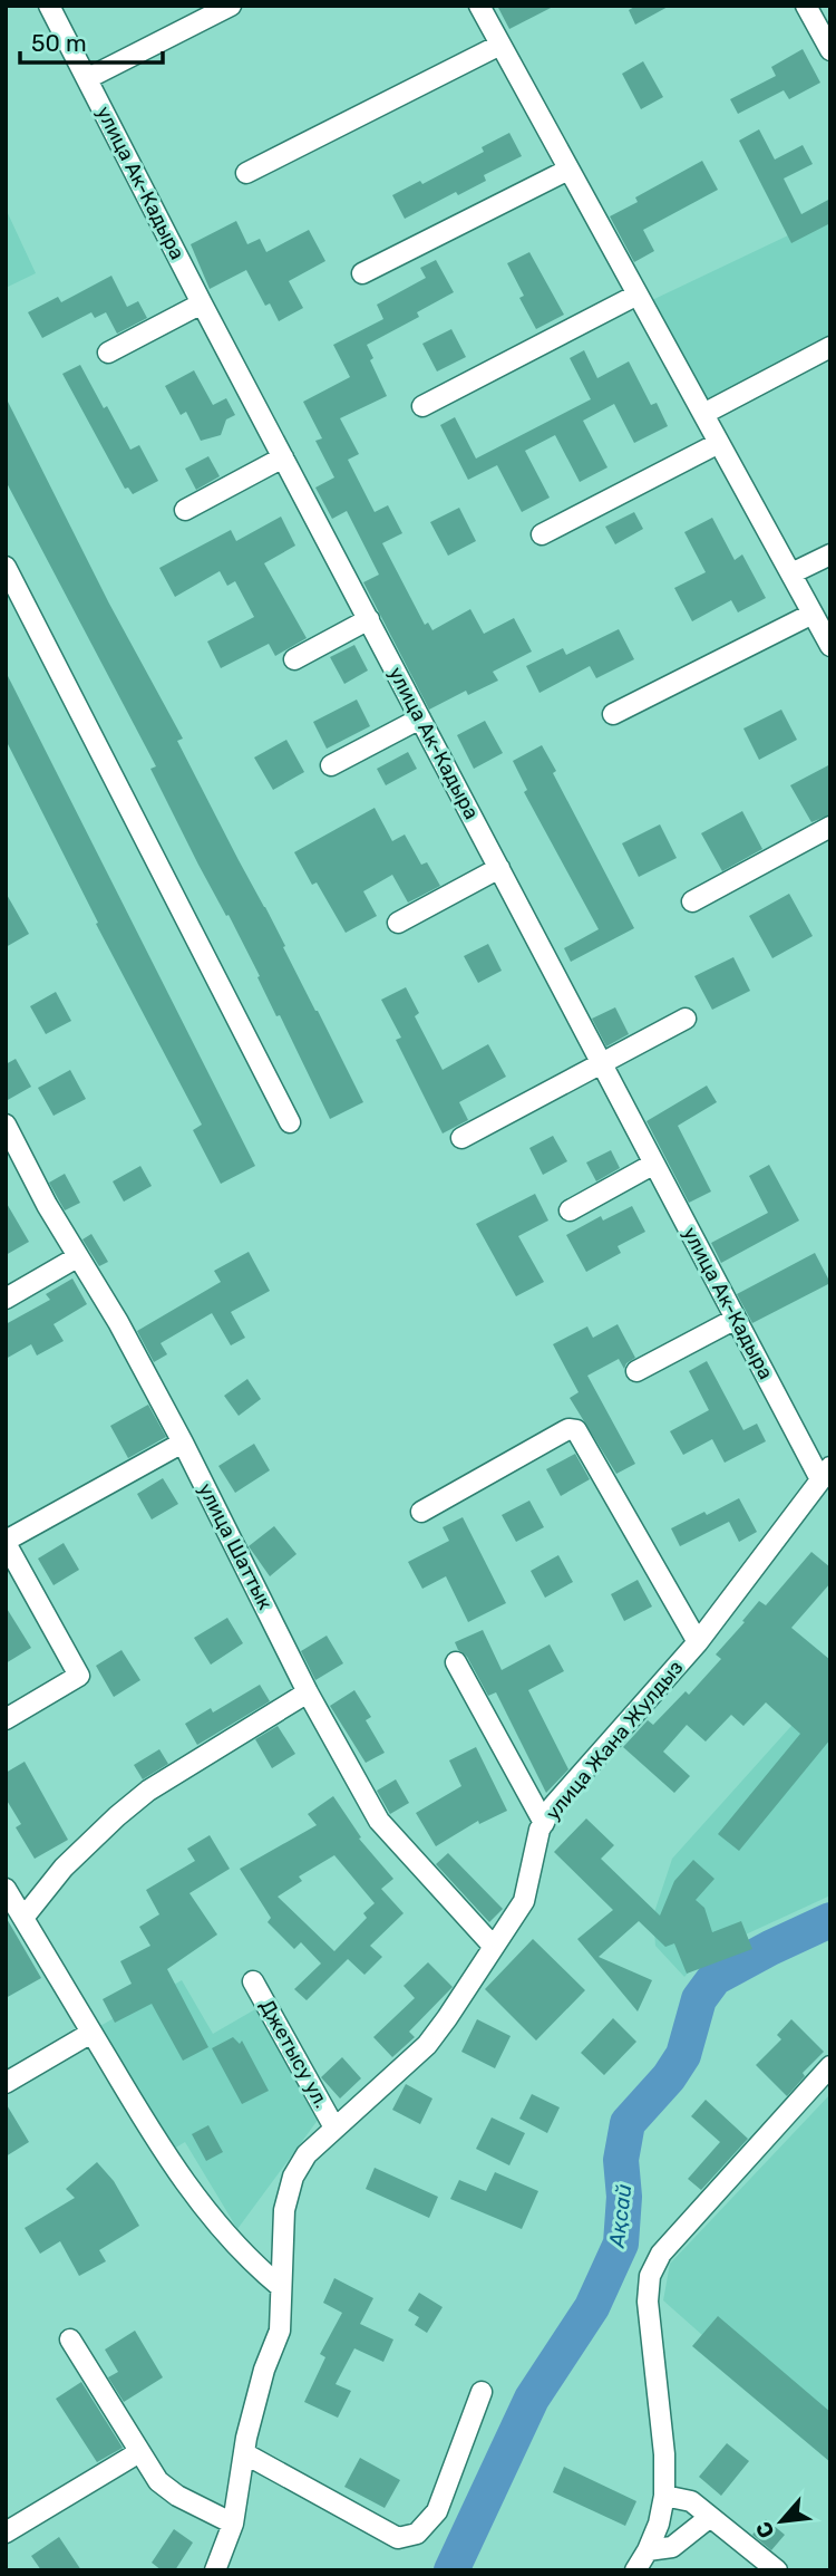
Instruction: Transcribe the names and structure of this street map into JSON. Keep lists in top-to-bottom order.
{
  "streets": {
    "street": [
      "улица Ак-Кадыра",
      "улица Шаттык",
      "улица Жана Жулдыз",
      "Джетысу ул."
    ]
  },
  "crossings": [
    ["улица Ак-Кадыра", "улица Жана Жулдыз"],
    ["улица Шаттык", "улица Жана Жулдыз"],
    ["улица Жана Жулдыз", "Джетысу ул."]
  ],
  "water": ["Ақсай"],
  "scale_bar": "50 m",
  "north": "bottom left"
}
